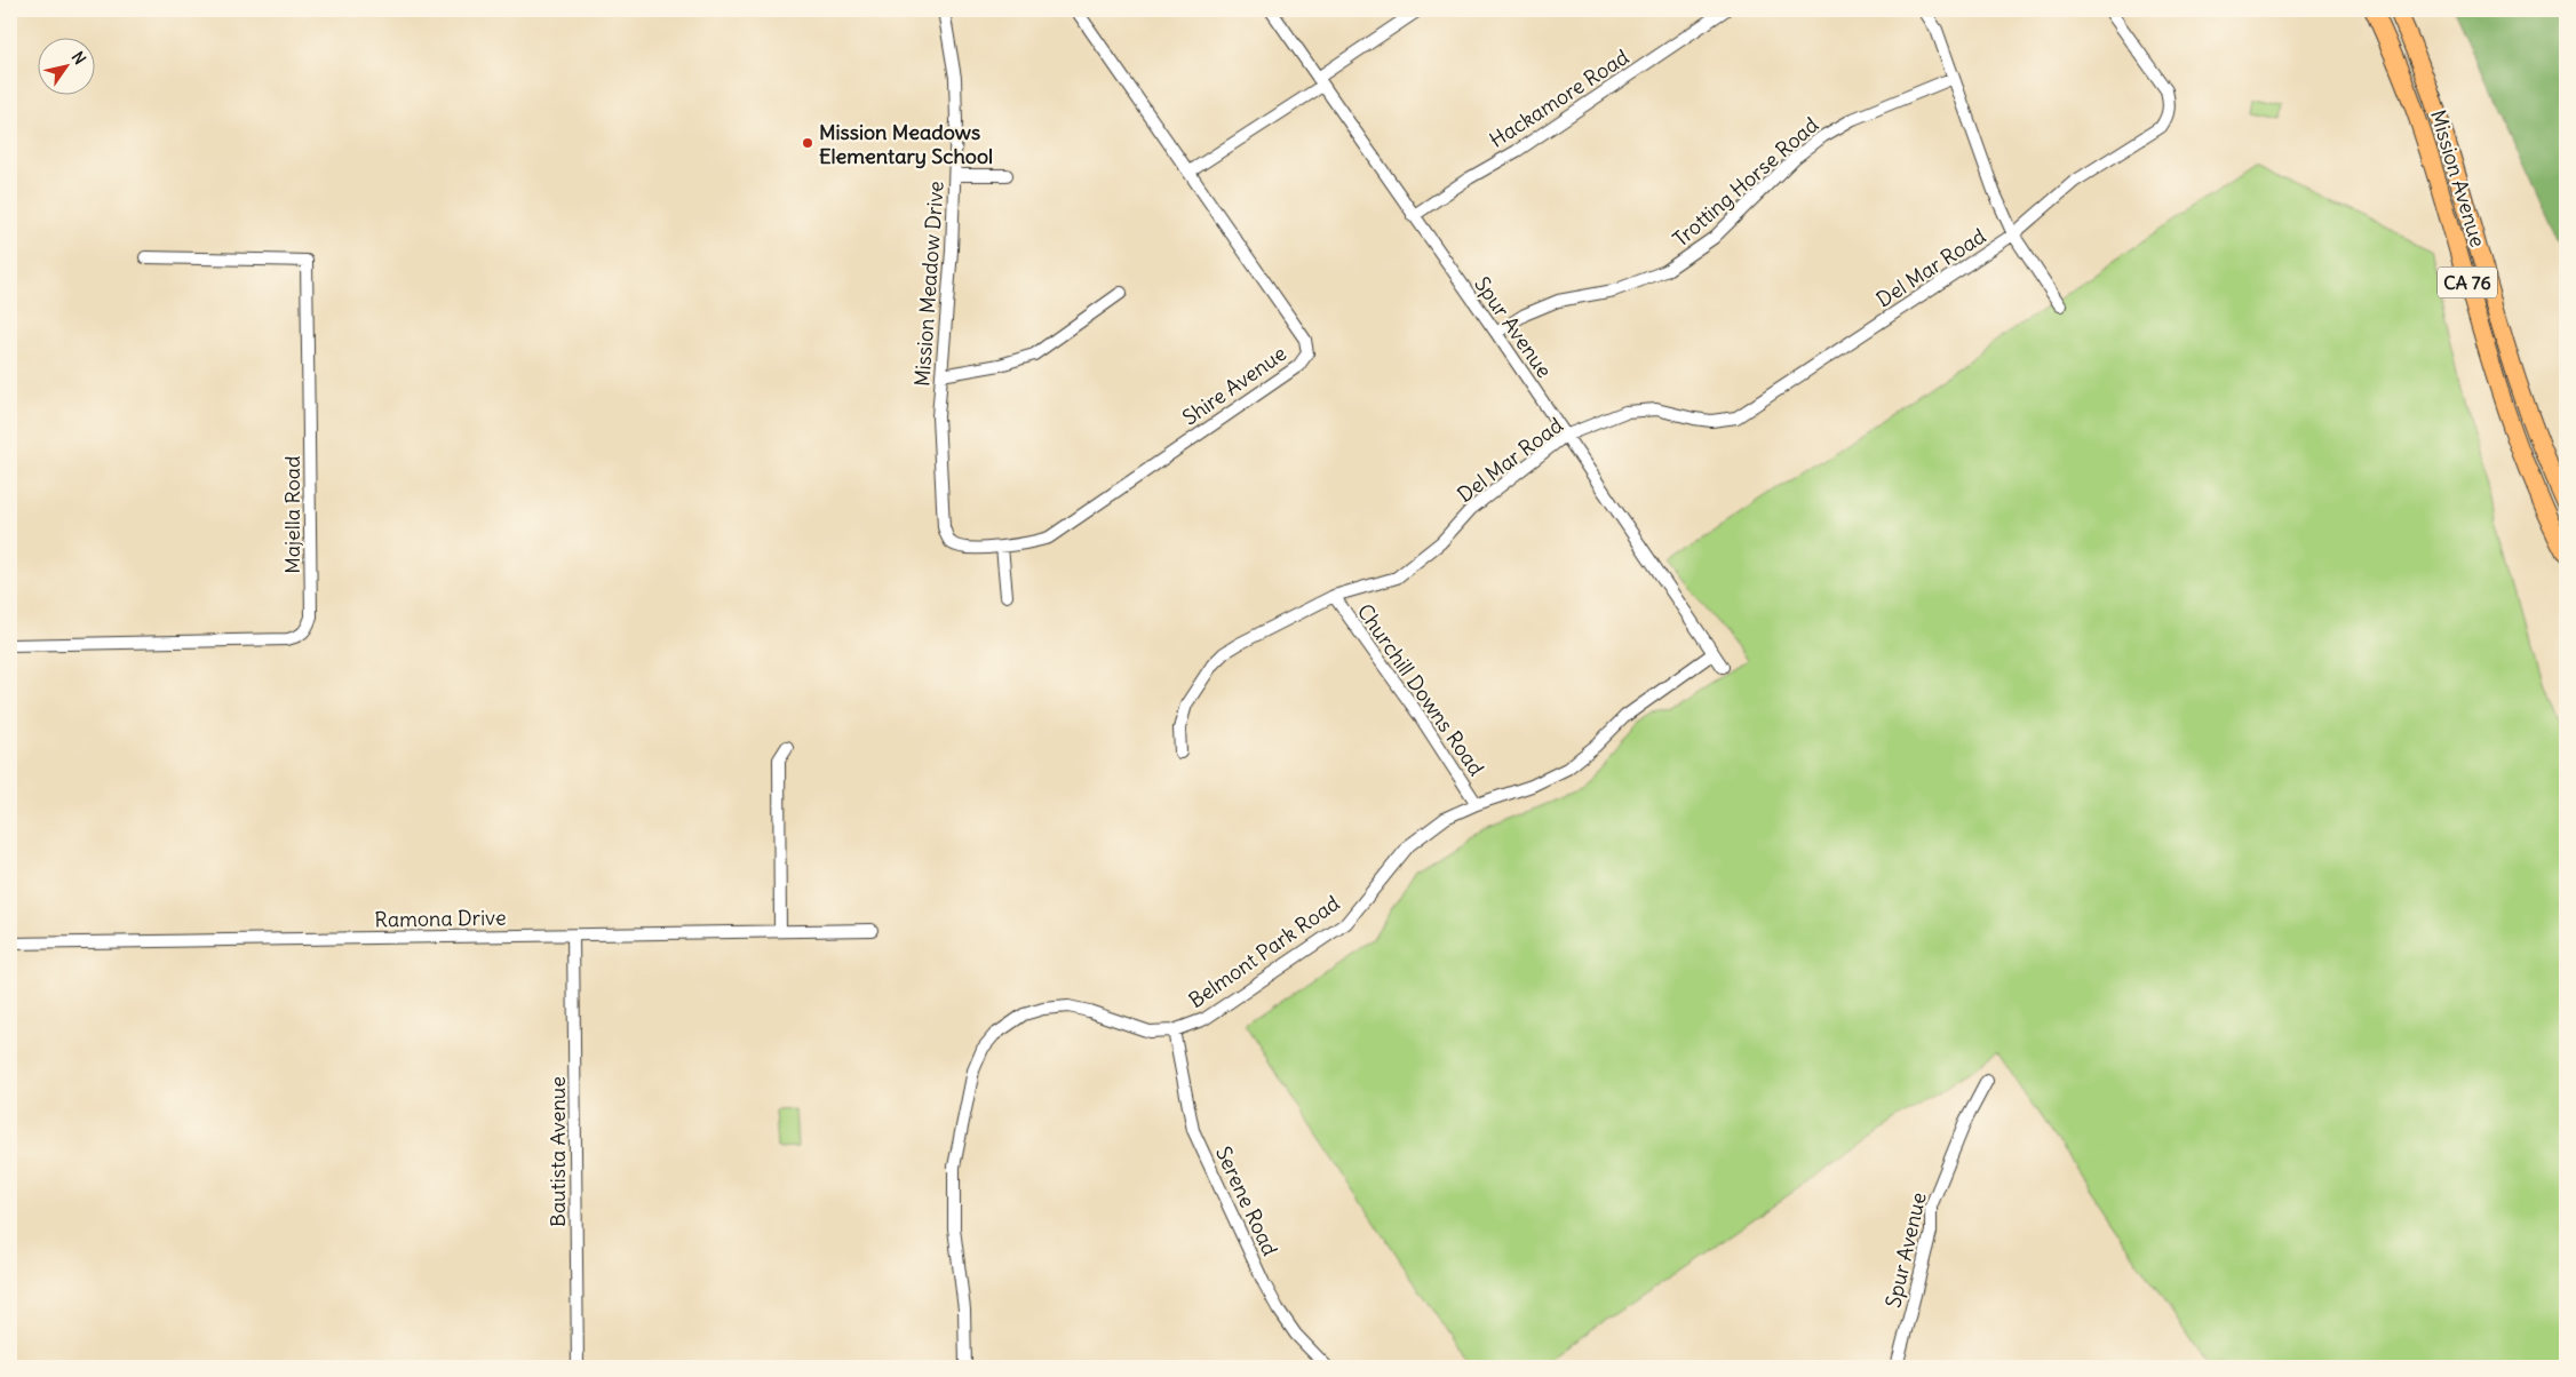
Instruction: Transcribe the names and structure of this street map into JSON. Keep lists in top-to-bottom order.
{
  "streets": {
    "highway": ["Mission Avenue", "CA 76"],
    "street": [
      "Hackamore Road",
      "Trotting Horse Road",
      "Del Mar Road",
      "Mission Meadow Drive",
      "Spur Avenue",
      "Shire Avenue",
      "Majella Road",
      "Churchill Downs Road",
      "Ramona Drive",
      "Belmont Park Road",
      "Bautista Avenue",
      "Serene Road"
    ]
  },
  "crossings": [
    ["Hackamore Road", "Spur Avenue"],
    ["Trotting Horse Road", "Spur Avenue"],
    ["Del Mar Road", "Spur Avenue"],
    ["Del Mar Road", "Churchill Downs Road"],
    ["Mission Meadow Drive", "Shire Avenue"],
    ["Spur Avenue", "Belmont Park Road"],
    ["Churchill Downs Road", "Belmont Park Road"],
    ["Ramona Drive", "Bautista Avenue"],
    ["Belmont Park Road", "Serene Road"]
  ],
  "places": ["Mission Meadows Elementary School"],
  "north": "top right"
}
